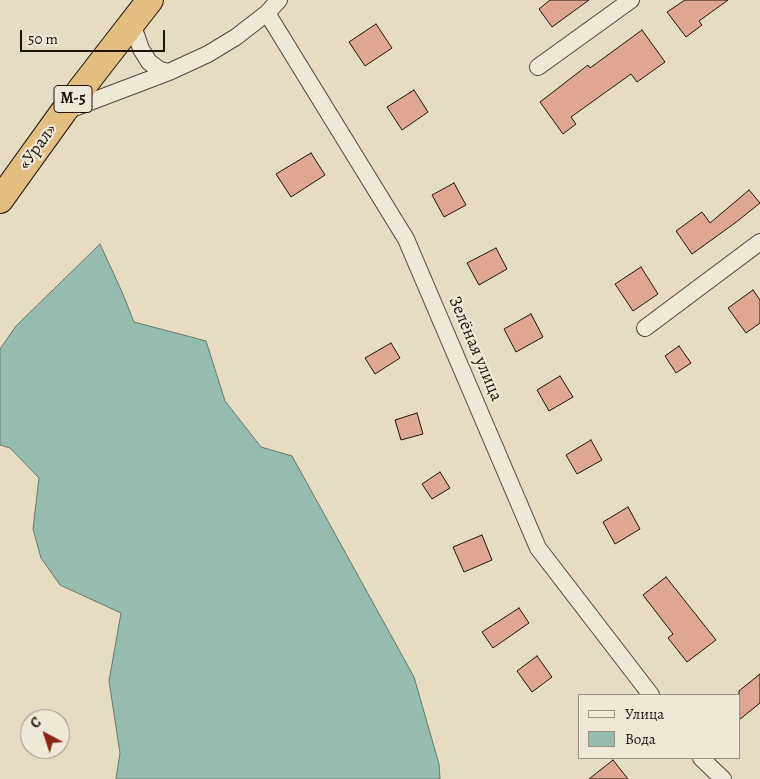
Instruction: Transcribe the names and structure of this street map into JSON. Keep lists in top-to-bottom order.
{
  "streets": {
    "highway": ["М-5", "«Урал»"],
    "street": ["Зелёная улица"]
  },
  "legend": ["Улица", "Вода"],
  "scale_bar": "50 m",
  "north": "top left"
}
